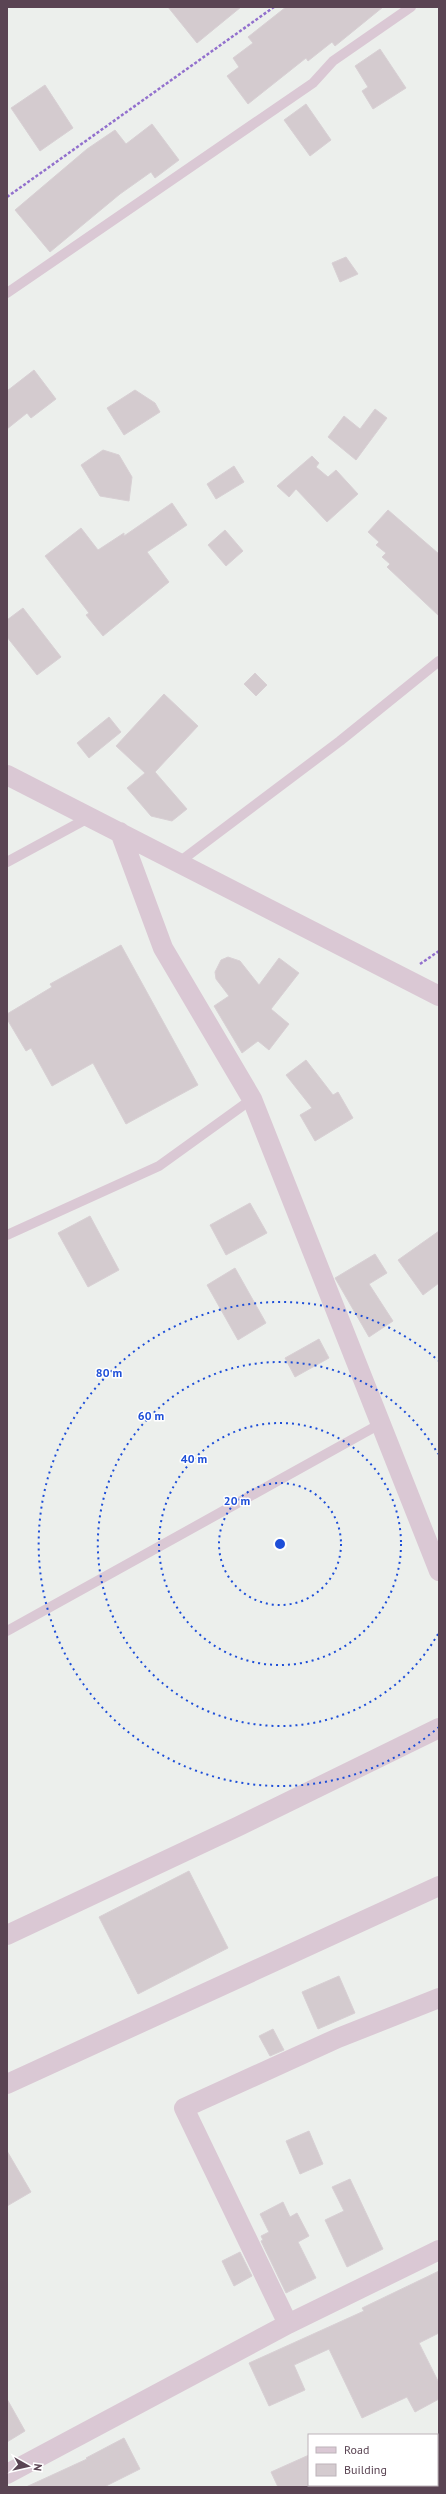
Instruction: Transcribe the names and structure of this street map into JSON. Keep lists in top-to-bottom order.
{
  "legend": ["Road", "Building"],
  "north": "right",
  "rings": [
    "80 m",
    "60 m",
    "40 m",
    "20 m"
  ]
}
